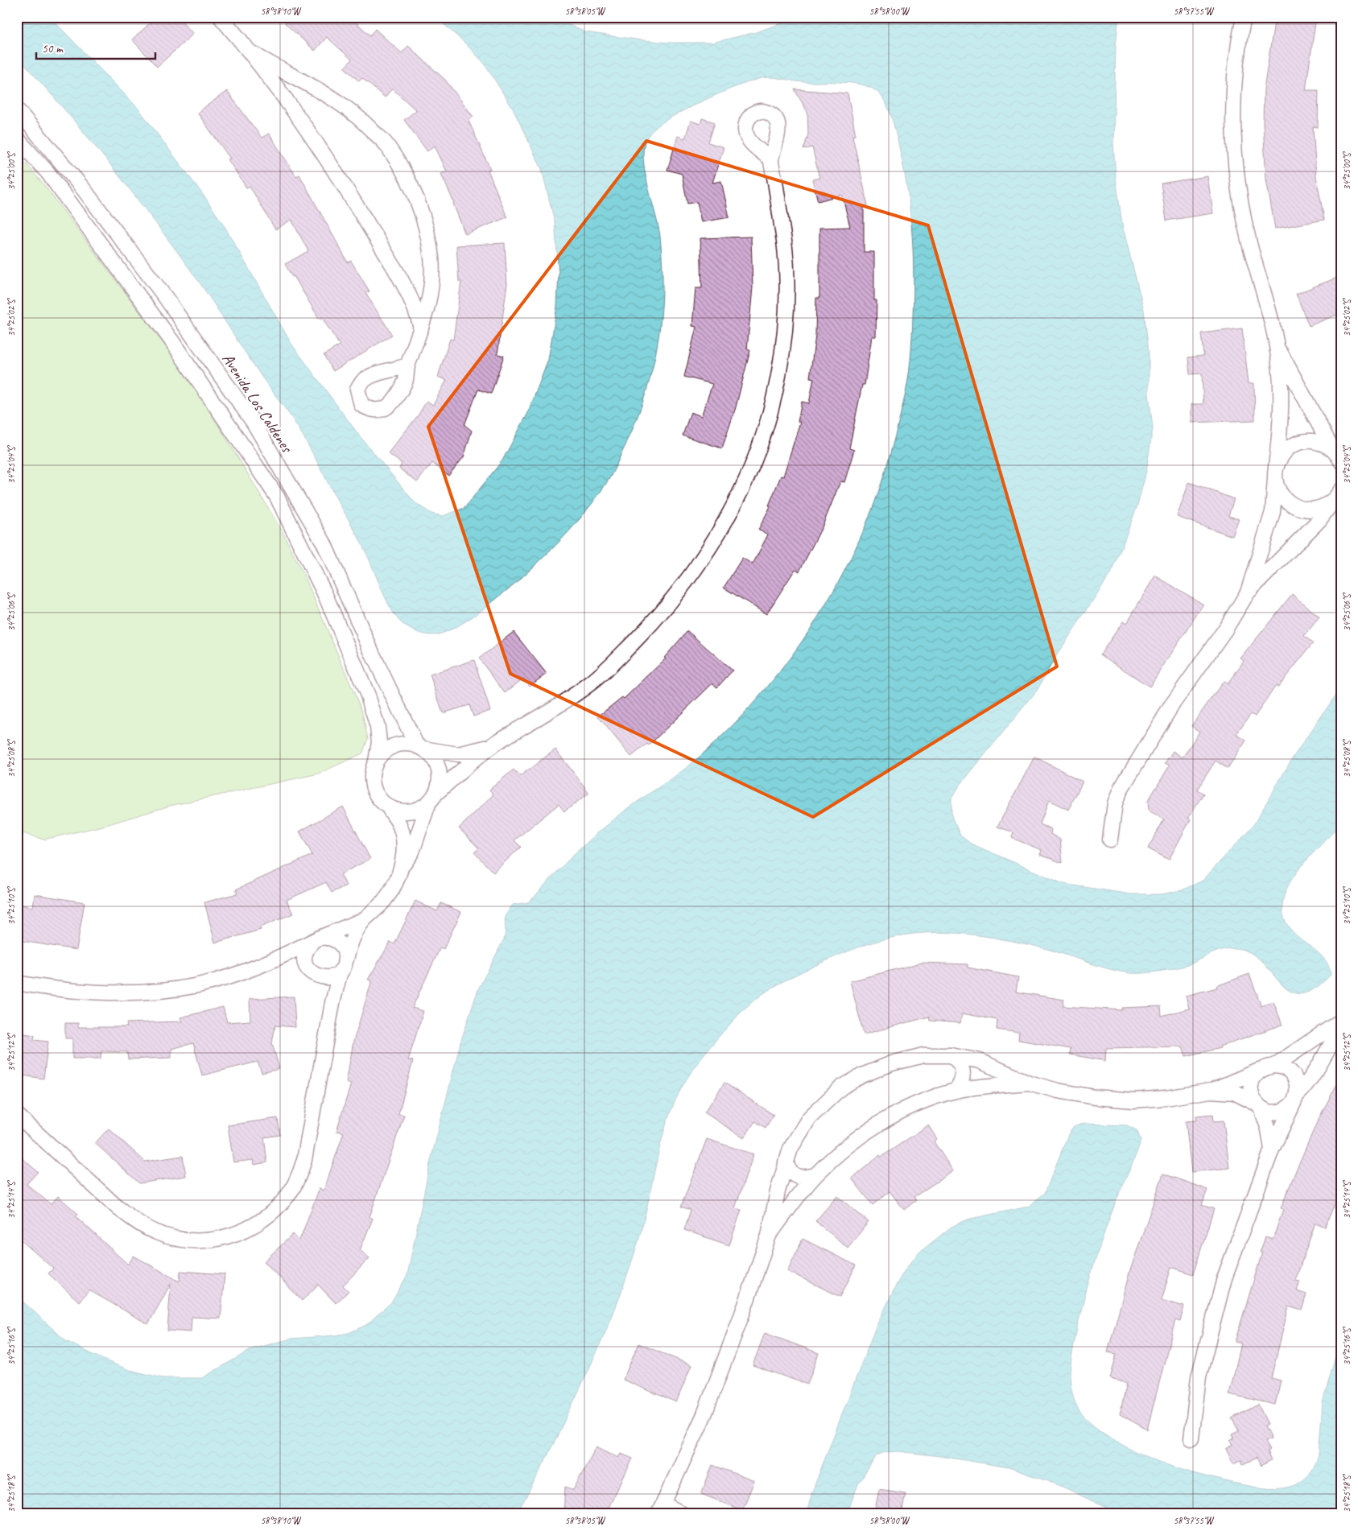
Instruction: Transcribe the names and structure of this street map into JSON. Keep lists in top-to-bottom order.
{
  "streets": {
    "street": ["Avenida Los Caldenes"]
  },
  "scale_bar": "50 m",
  "coordinates": [
    "58°38'10\"W",
    "58°38'05\"W",
    "58°38'00\"W",
    "58°37'55\"W",
    "34°25'00\"S",
    "34°25'02\"S",
    "34°25'04\"S",
    "34°25'06\"S",
    "34°25'08\"S",
    "34°25'10\"S",
    "34°25'12\"S",
    "34°25'14\"S",
    "34°25'16\"S",
    "34°25'18\"S"
  ]
}
